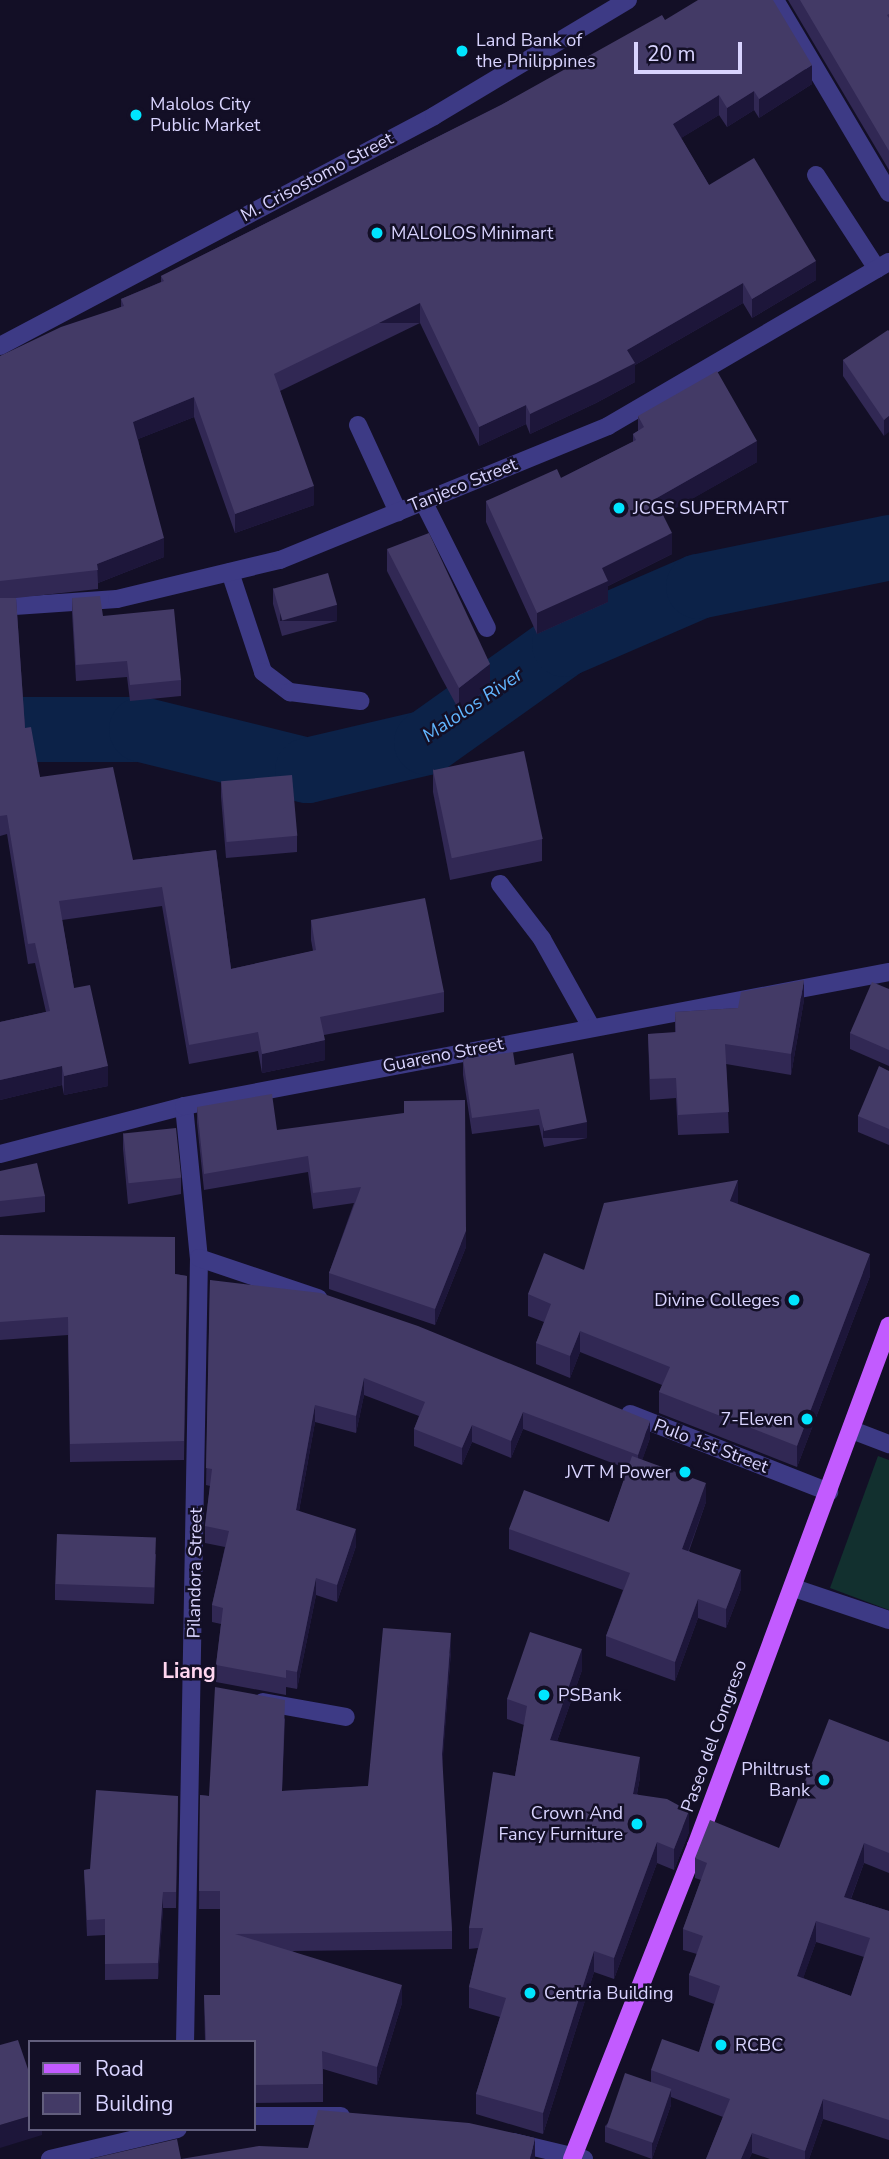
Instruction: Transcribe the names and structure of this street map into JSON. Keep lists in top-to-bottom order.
{
  "streets": {
    "main road": ["Paseo del Congreso"],
    "street": [
      "M. Crisostomo Street",
      "Tanjeco Street",
      "Guareno Street",
      "Pulo 1st Street",
      "Pilandora Street"
    ]
  },
  "crossings": [
    ["Guareno Street", "Pilandora Street"],
    ["Pulo 1st Street", "Paseo del Congreso"]
  ],
  "districts": ["Liang"],
  "water": ["Malolos River"],
  "places": [
    "Land Bank of the Philippines",
    "Malolos City Public Market",
    "MALOLOS Minimart",
    "JCGS SUPERMART",
    "Divine Colleges",
    "7-Eleven",
    "JVT M Power",
    "PSBank",
    "Philtrust Bank",
    "Crown And Fancy Furniture",
    "Centria Building",
    "RCBC"
  ],
  "legend": ["Road", "Building"],
  "scale_bar": "20 m"
}
